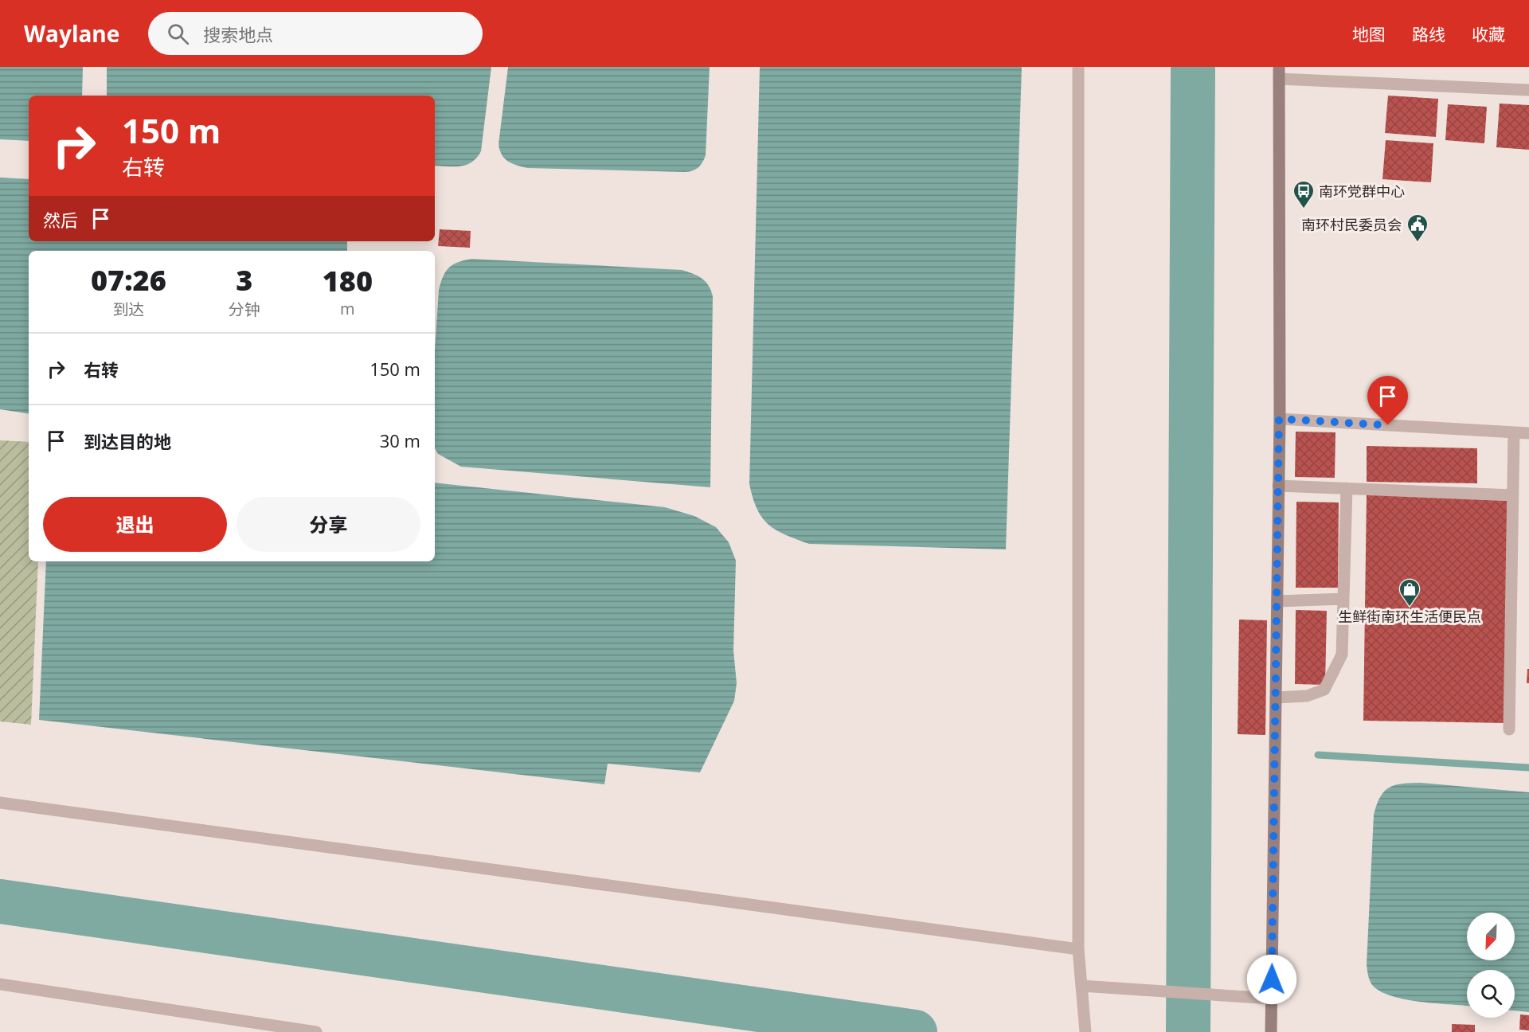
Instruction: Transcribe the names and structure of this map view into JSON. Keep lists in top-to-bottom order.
{
  "places": {
    "bus stop": ["南环党群中心"],
    "public building": ["南环村民委员会"],
    "shop": ["生鲜街南环生活便民点"]
  },
  "north": "bottom left",
  "page": {
    "header": "Waylane",
    "search": "搜索地点",
    "nav": ["地图", "路线", "收藏"],
    "turn": ["150 m", "右转"],
    "then": "然后",
    "eta": [
      "07:26",
      "到达",
      "3",
      "分钟",
      "180",
      "m"
    ],
    "list": [
      {
        "name": "右转",
        "value": "150 m"
      },
      {
        "name": "到达目的地",
        "value": "30 m"
      }
    ],
    "buttons": ["退出", "分享"]
  }
}
